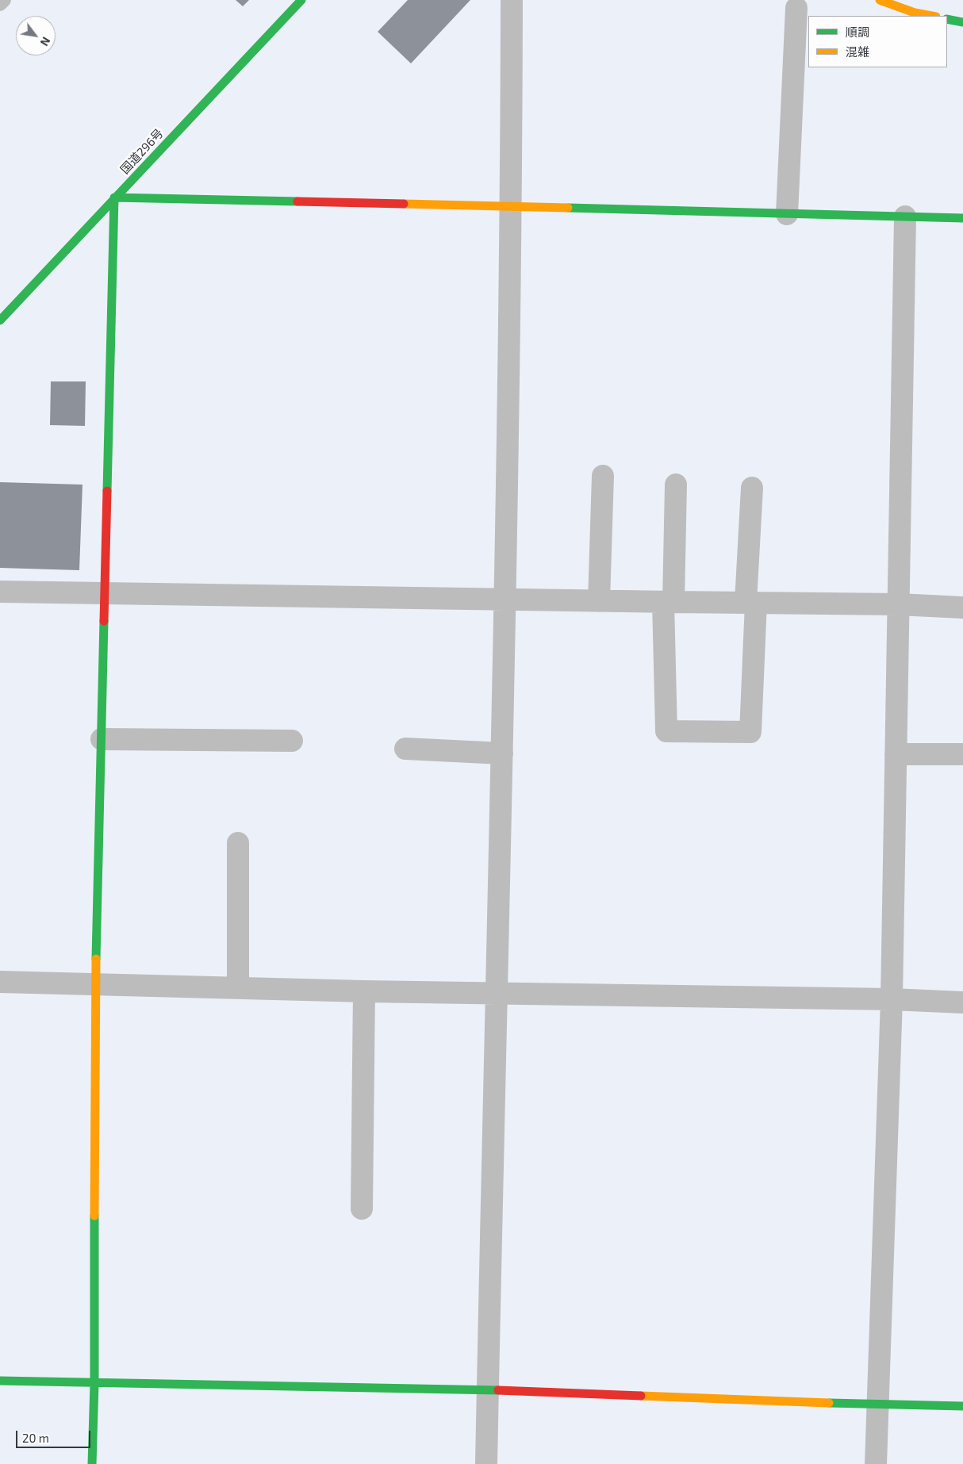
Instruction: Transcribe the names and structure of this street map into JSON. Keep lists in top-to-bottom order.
{
  "streets": {
    "main road": ["国道296号"]
  },
  "legend": ["順調", "混雑"],
  "scale_bar": "20 m",
  "north": "bottom right"
}
